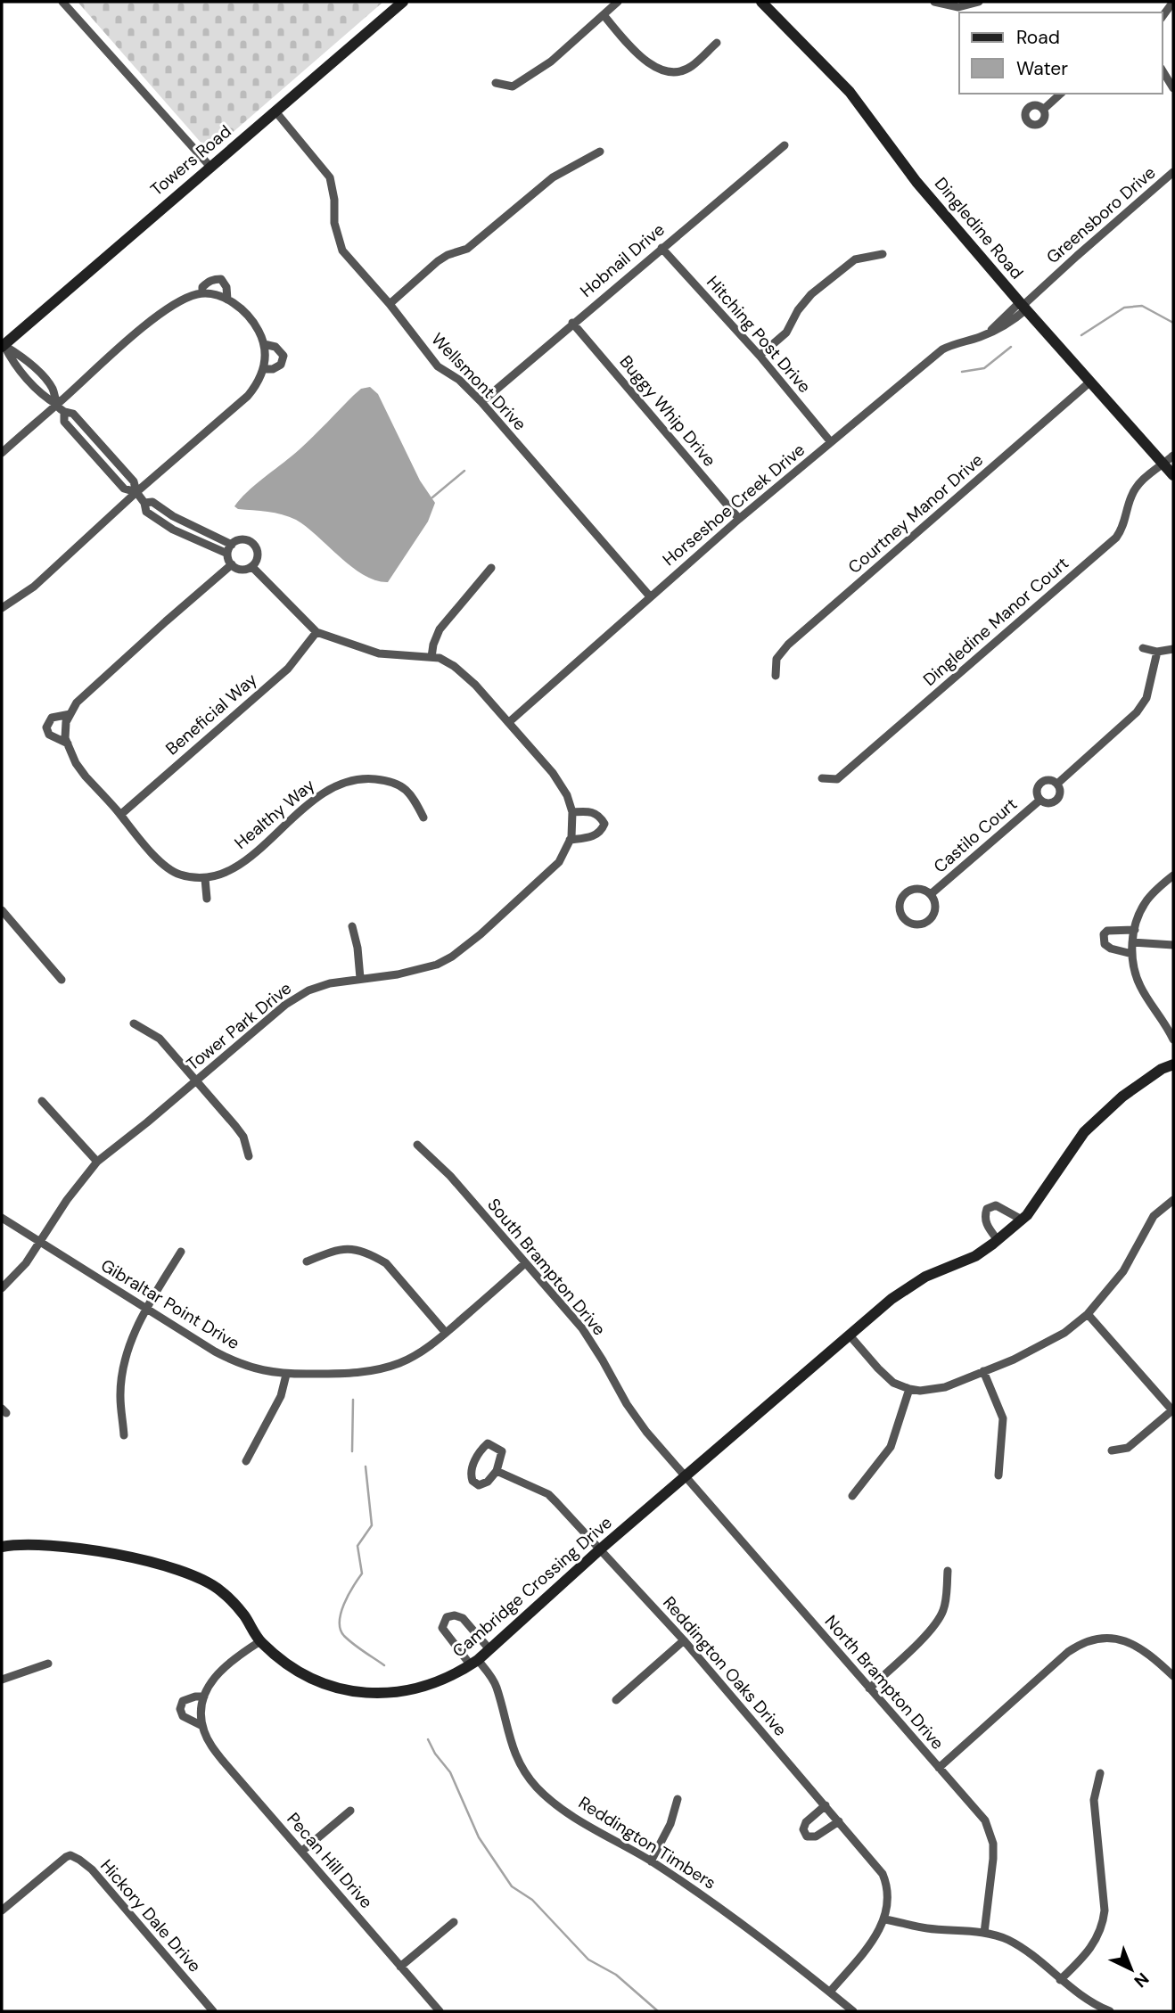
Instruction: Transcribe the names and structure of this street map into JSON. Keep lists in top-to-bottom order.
{
  "streets": {
    "street": [
      "Towers Road",
      "Greensboro Drive",
      "Dingledine Road",
      "Hobnail Drive",
      "Hitching Post Drive",
      "Wellsmont Drive",
      "Buggy Whip Drive",
      "Horseshoe Creek Drive",
      "Courtney Manor Drive",
      "Dingledine Manor Court",
      "Beneficial Way",
      "Healthy Way",
      "Castilo Court",
      "Tower Park Drive",
      "South Brampton Drive",
      "Gibraltar Point Drive",
      "Cambridge Crossing Drive",
      "Reddington Oaks Drive",
      "North Brampton Drive",
      "Reddington Timbers",
      "Pecan Hill Drive",
      "Hickory Dale Drive"
    ]
  },
  "crossings": [
    ["Towers Road", "Wellsmont Drive"],
    ["Greensboro Drive", "Dingledine Road"],
    ["Greensboro Drive", "Horseshoe Creek Drive"],
    ["Dingledine Road", "Horseshoe Creek Drive"],
    ["Dingledine Road", "Courtney Manor Drive"],
    ["Dingledine Road", "Dingledine Manor Court"],
    ["Hobnail Drive", "Hitching Post Drive"],
    ["Hobnail Drive", "Wellsmont Drive"],
    ["Hobnail Drive", "Buggy Whip Drive"],
    ["Hitching Post Drive", "Horseshoe Creek Drive"],
    ["Wellsmont Drive", "Horseshoe Creek Drive"],
    ["Buggy Whip Drive", "Horseshoe Creek Drive"],
    ["Horseshoe Creek Drive", "Tower Park Drive"],
    ["Beneficial Way", "Tower Park Drive"],
    ["Tower Park Drive", "Gibraltar Point Drive"],
    ["South Brampton Drive", "Gibraltar Point Drive"],
    ["South Brampton Drive", "Cambridge Crossing Drive"],
    ["South Brampton Drive", "North Brampton Drive"],
    ["Cambridge Crossing Drive", "Reddington Oaks Drive"],
    ["Cambridge Crossing Drive", "North Brampton Drive"],
    ["Cambridge Crossing Drive", "Reddington Timbers"],
    ["Cambridge Crossing Drive", "Pecan Hill Drive"],
    ["Reddington Oaks Drive", "Reddington Timbers"]
  ],
  "legend": ["Road", "Water"],
  "north": "bottom right"
}
